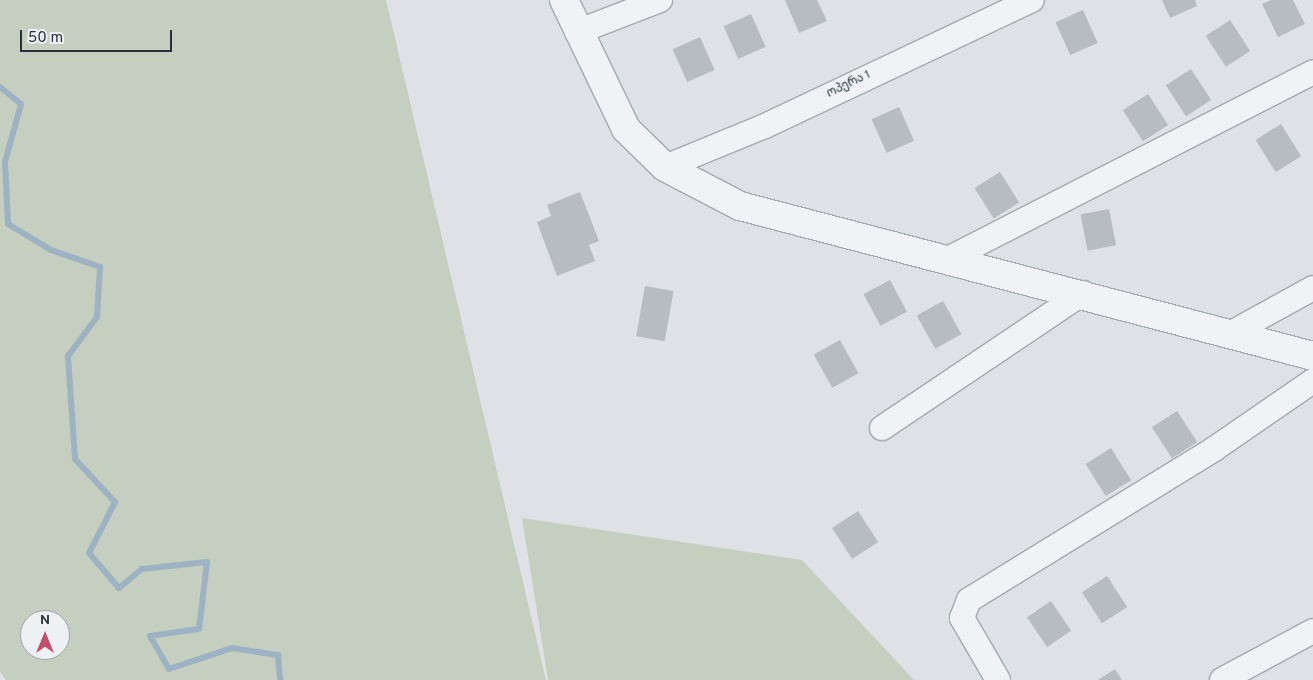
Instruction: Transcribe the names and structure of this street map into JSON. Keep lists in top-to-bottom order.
{
  "streets": {
    "street": ["ოპერა 1"]
  },
  "scale_bar": "50 m",
  "north": "top"
}
